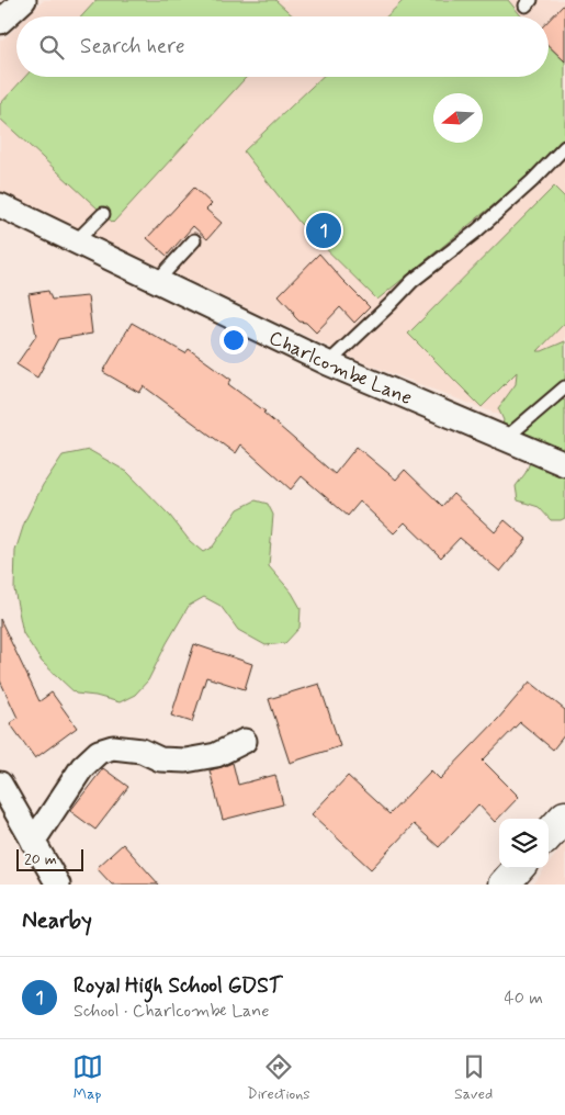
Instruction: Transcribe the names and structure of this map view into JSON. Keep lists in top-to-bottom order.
{
  "streets": {
    "street": ["Charlcombe Lane"]
  },
  "scale_bar": "20 m",
  "north": "left",
  "page": {
    "search": "Search here",
    "pins": "1",
    "scale": "20 m",
    "heading": "Nearby",
    "list": [
      {
        "mark": "1",
        "name": "Royal High School GDST",
        "note": "School · Charlcombe Lane",
        "value": "40 m"
      }
    ],
    "nav": ["Map", "Directions", "Saved"]
  }
}
